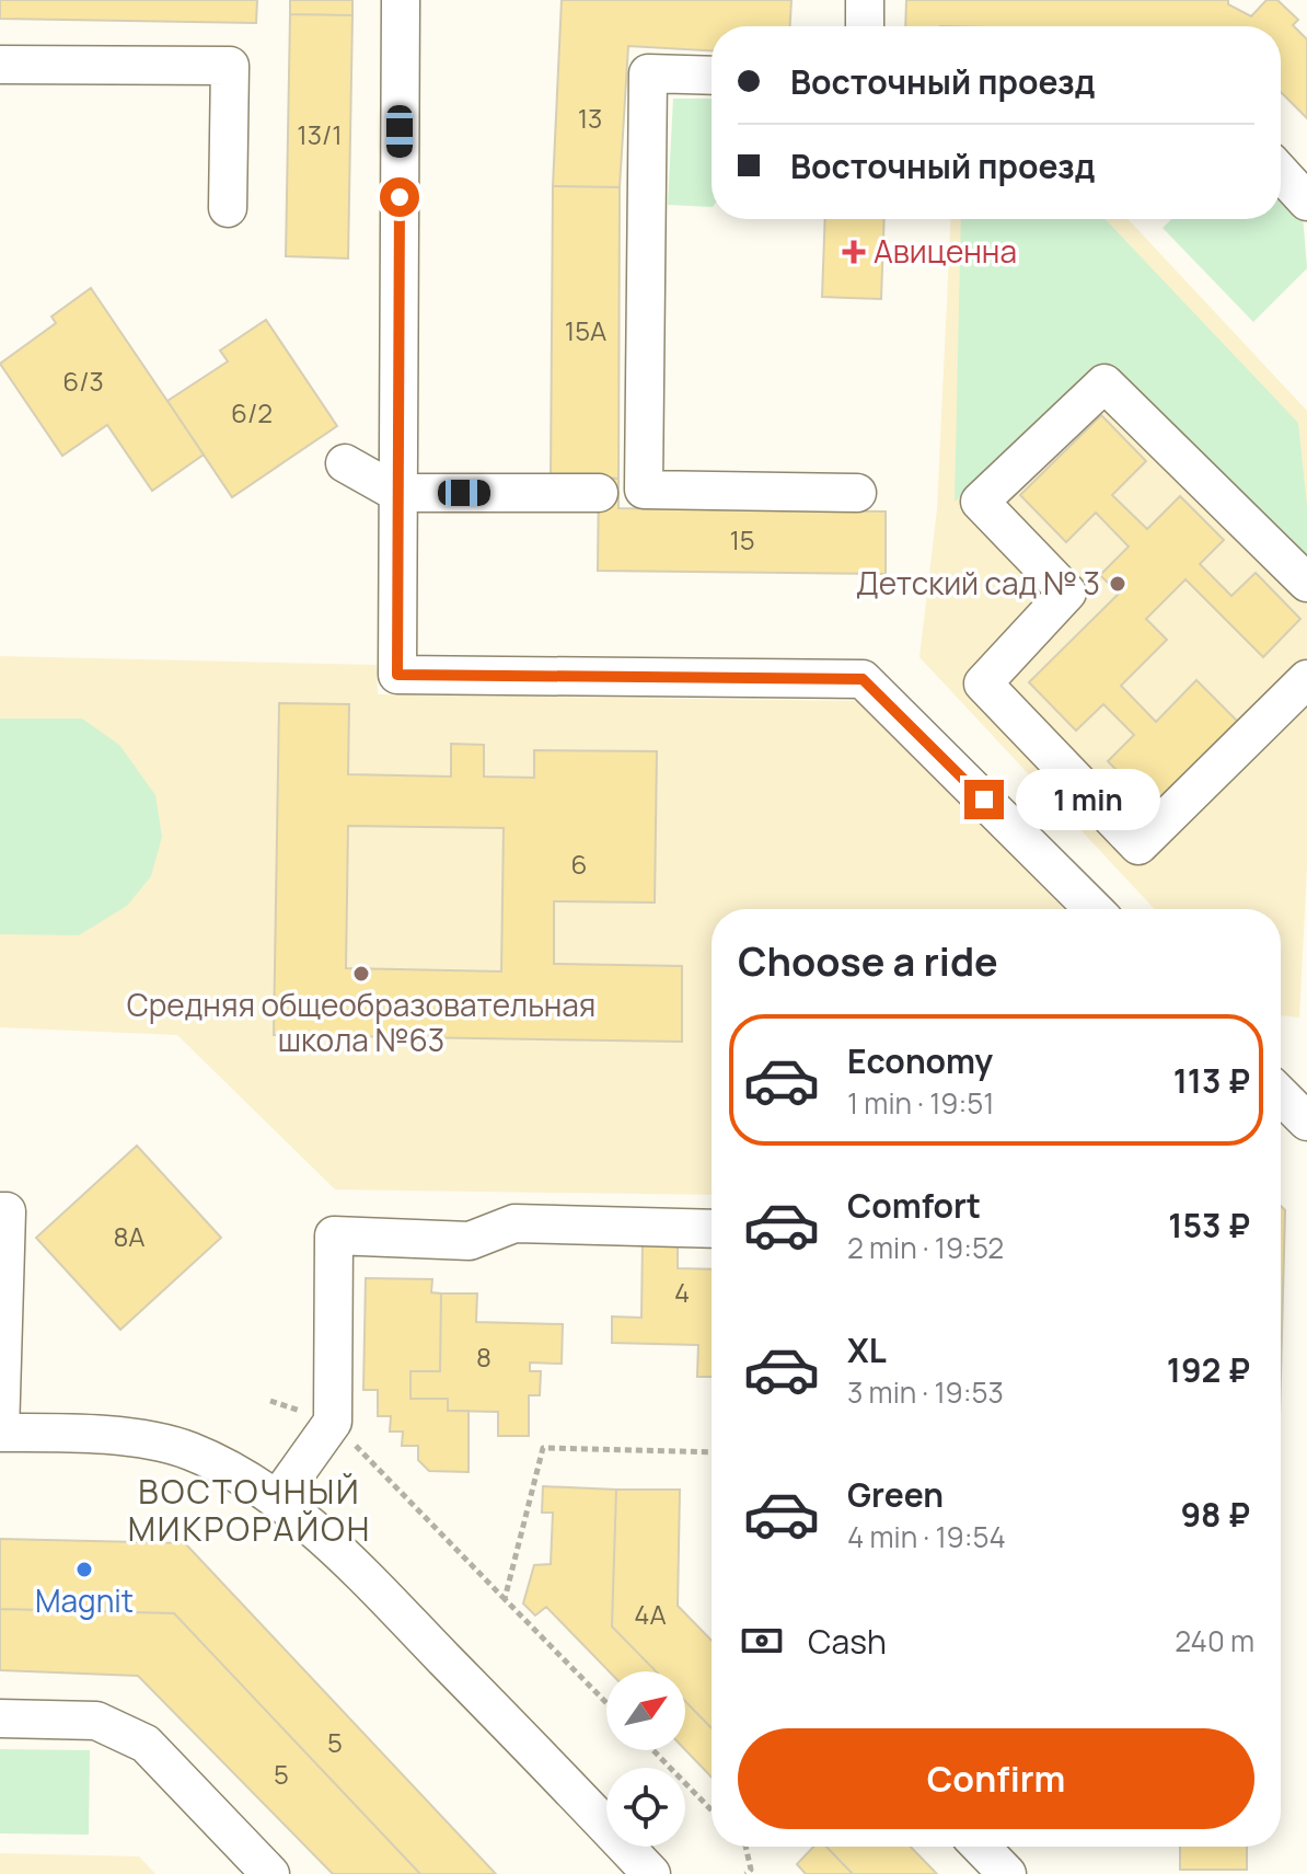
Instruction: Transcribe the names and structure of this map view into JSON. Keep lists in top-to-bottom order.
{
  "districts": ["ВОСТОЧНЫЙ МИКРОРАЙОН"],
  "places": {
    "health": ["Авиценна"],
    "other": ["Детский сад № 3", "Средняя общеобразовательная школа №63", "Magnit"]
  },
  "house_numbers": [
    "13",
    "13/1",
    "15А",
    "6/3",
    "6/2",
    "15",
    "6",
    "8А",
    "4",
    "8",
    "4А",
    "5",
    "5"
  ],
  "north": "top right",
  "page": {
    "banner": ["Восточный проезд", "Восточный проезд"],
    "bubble": "1 min",
    "heading": "Choose a ride",
    "list": [
      {
        "name": "Economy",
        "note": "1 min · 19:51",
        "value": "113 ₽"
      },
      {
        "name": "Comfort",
        "note": "2 min · 19:52",
        "value": "153 ₽"
      },
      {
        "name": "XL",
        "note": "3 min · 19:53",
        "value": "192 ₽"
      },
      {
        "name": "Green",
        "note": "4 min · 19:54",
        "value": "98 ₽"
      }
    ],
    "pay": ["Cash", "240 m"],
    "buttons": "Confirm"
  }
}
